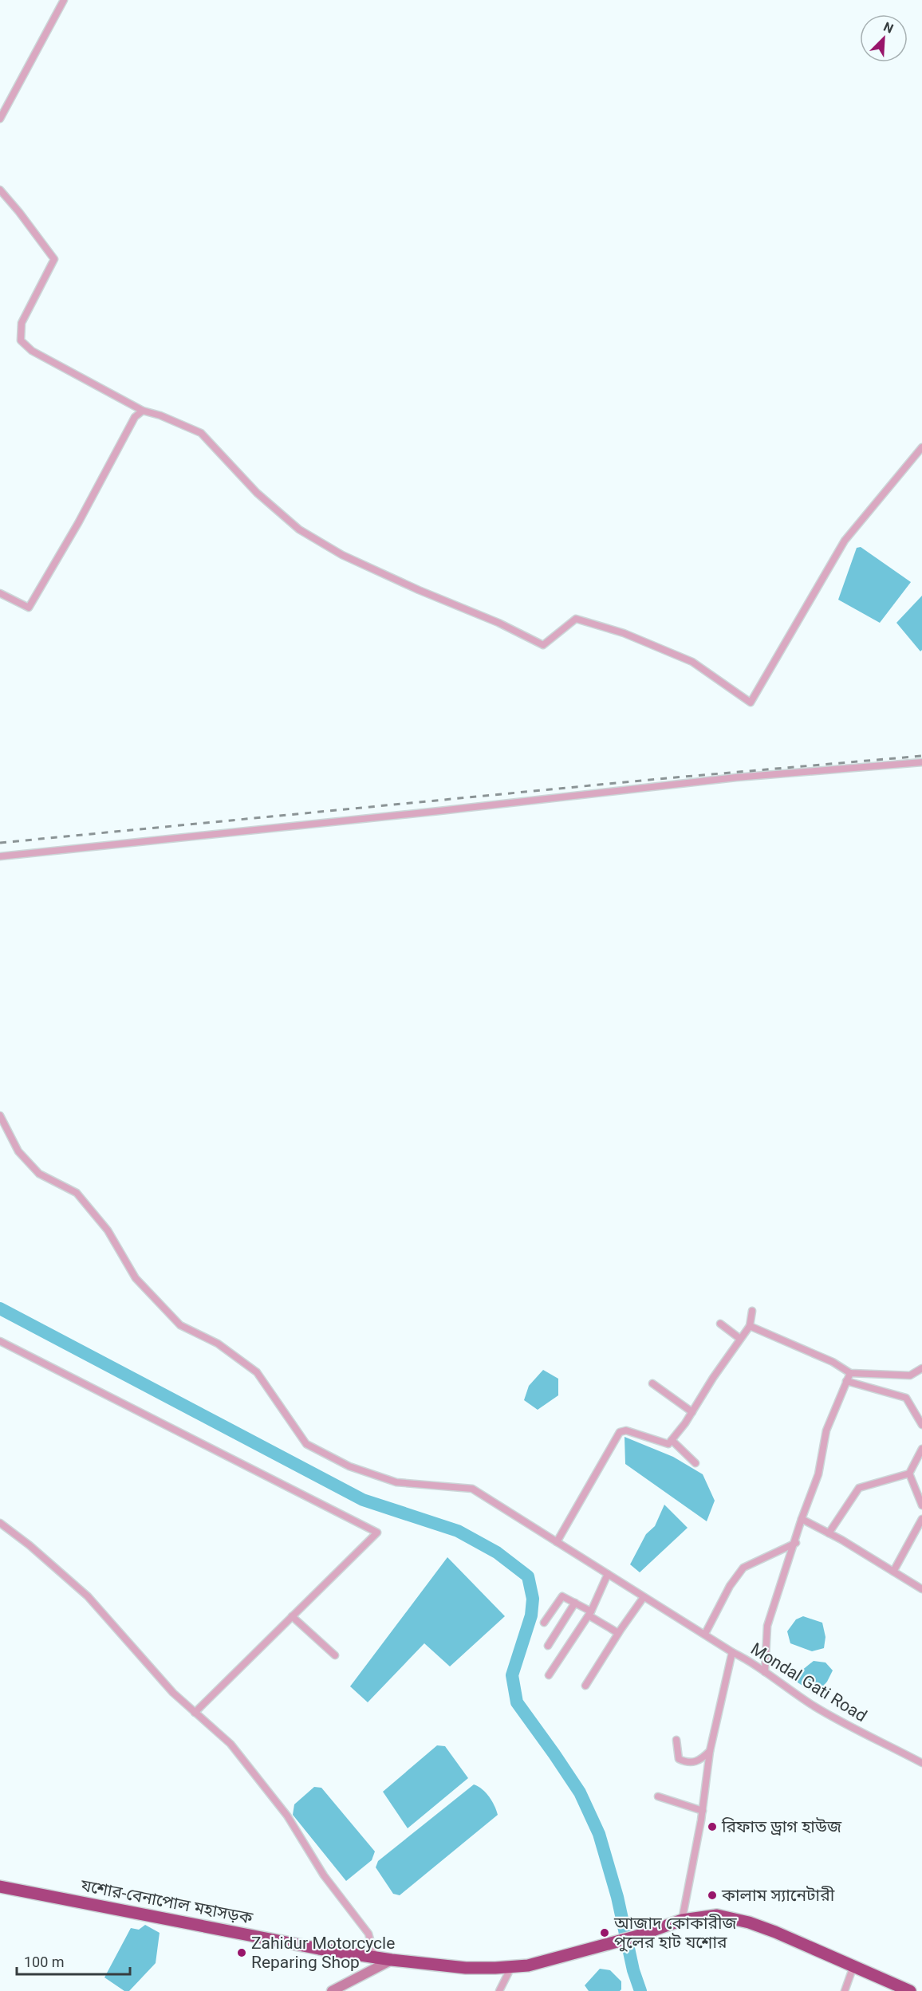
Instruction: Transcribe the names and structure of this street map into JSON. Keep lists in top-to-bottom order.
{
  "streets": {
    "highway": ["যশোর-বেনাপোল মহাসড়ক"],
    "street": ["Mondal Gati Road"]
  },
  "places": [
    "রিফাত ড্রাগ হাউজ",
    "কালাম স্যানেটারী",
    "আজাদ কোকারীজ পুলের হাট যশোর",
    "Zahidur Motorcycle Reparing Shop"
  ],
  "scale_bar": "100 m",
  "north": "top right"
}
